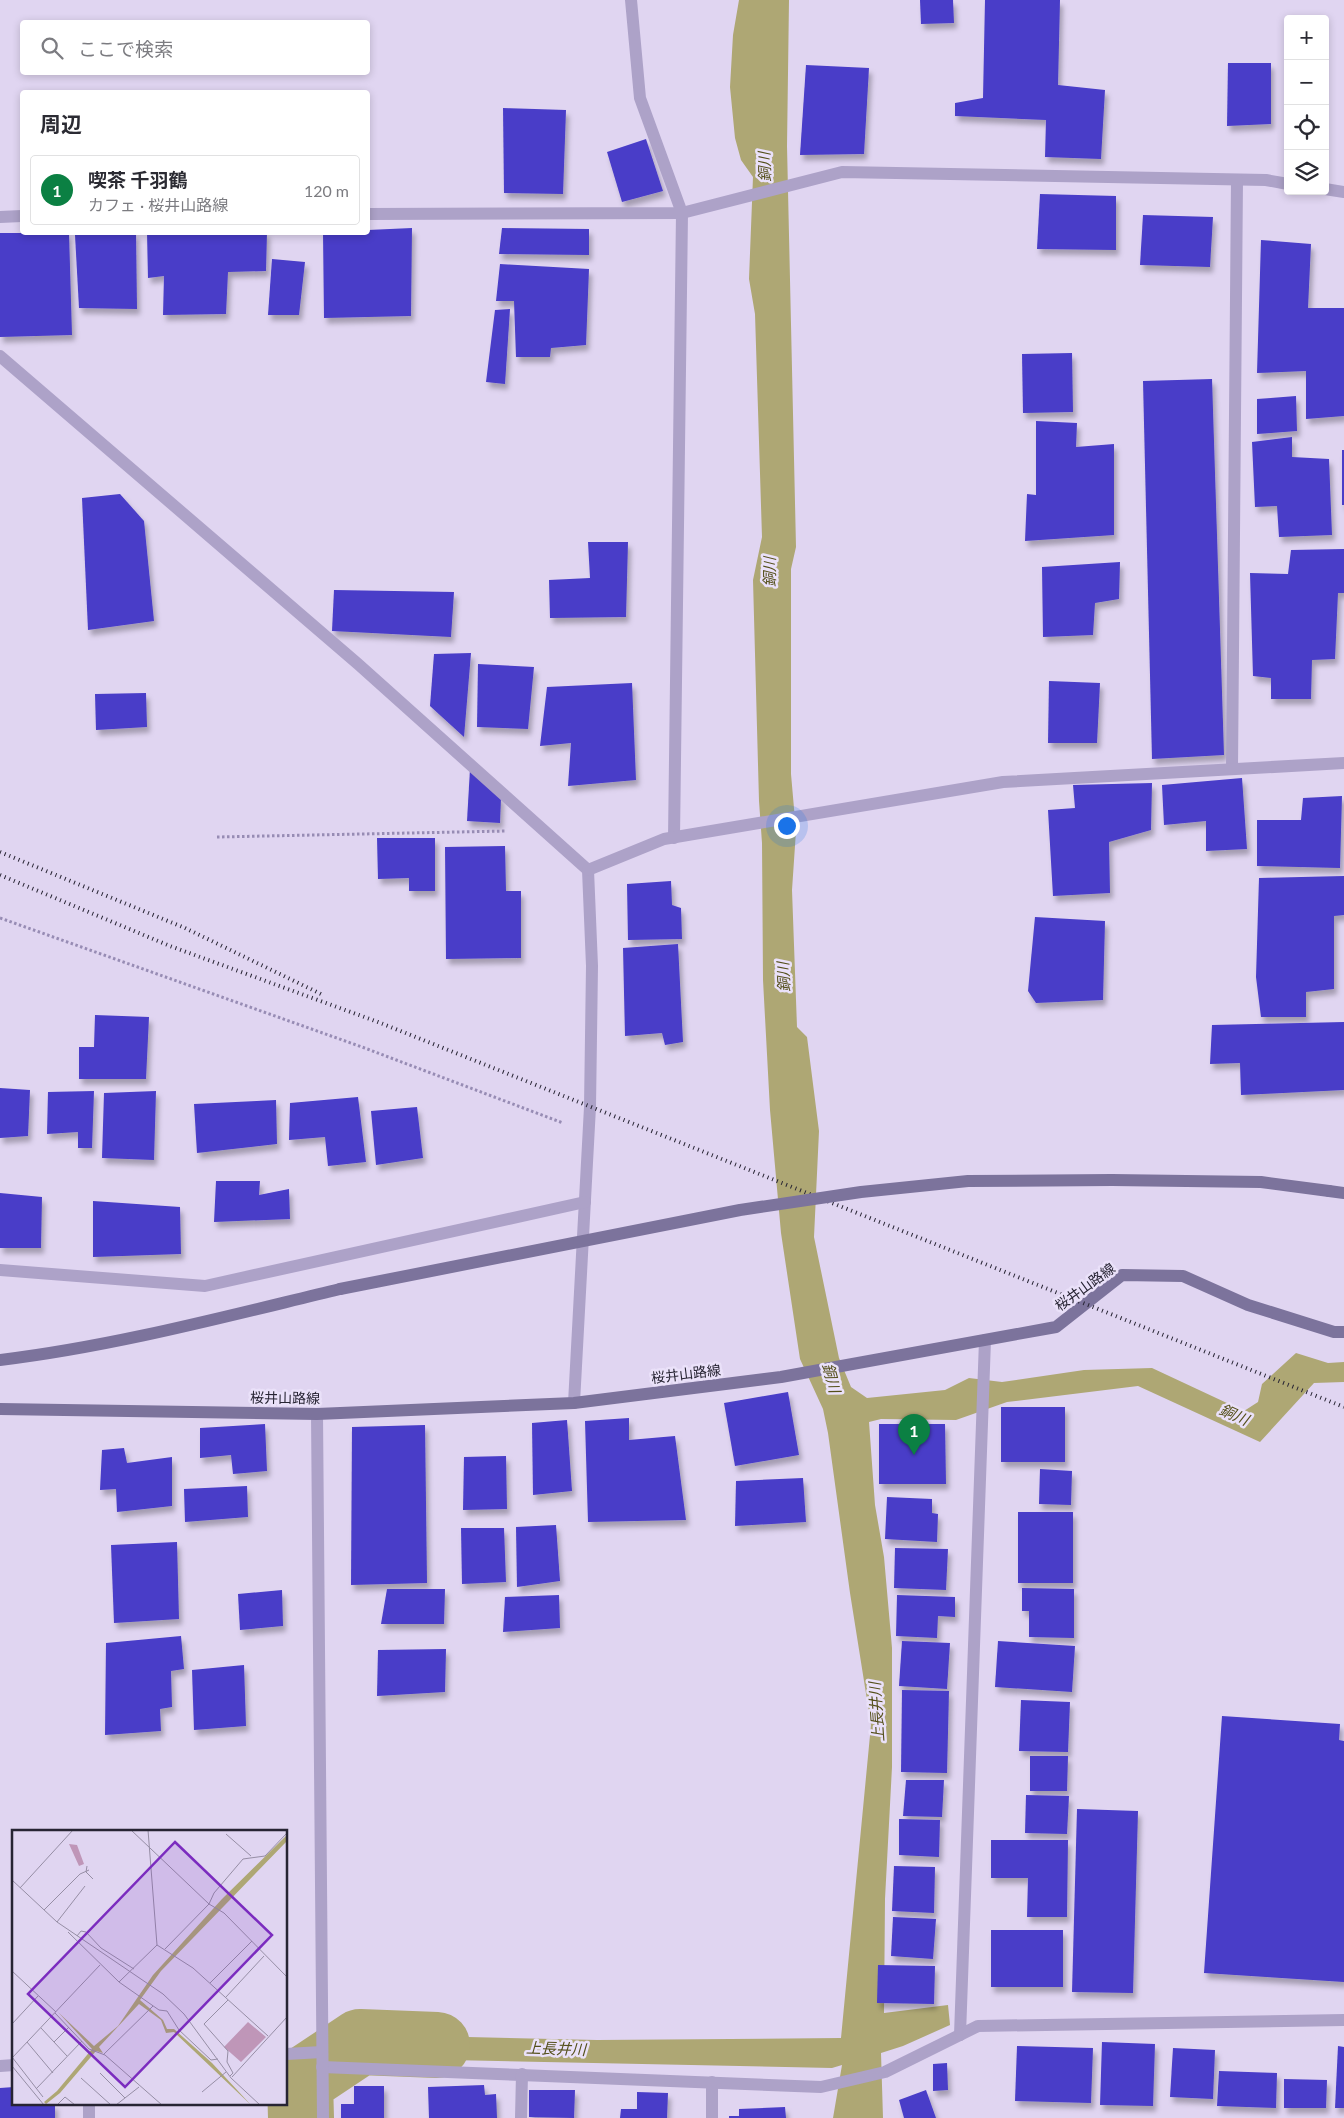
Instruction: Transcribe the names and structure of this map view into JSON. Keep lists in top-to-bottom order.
{
  "streets": {
    "main road": ["桜井山路線"]
  },
  "water": ["銅川", "上長井川"],
  "page": {
    "map_buttons": ["+", "−"],
    "search": "ここで検索",
    "heading": "周辺",
    "list": [
      {
        "mark": "1",
        "name": "喫茶 千羽鶴",
        "note": "カフェ · 桜井山路線",
        "value": "120 m"
      }
    ],
    "pins": "1"
  }
}
